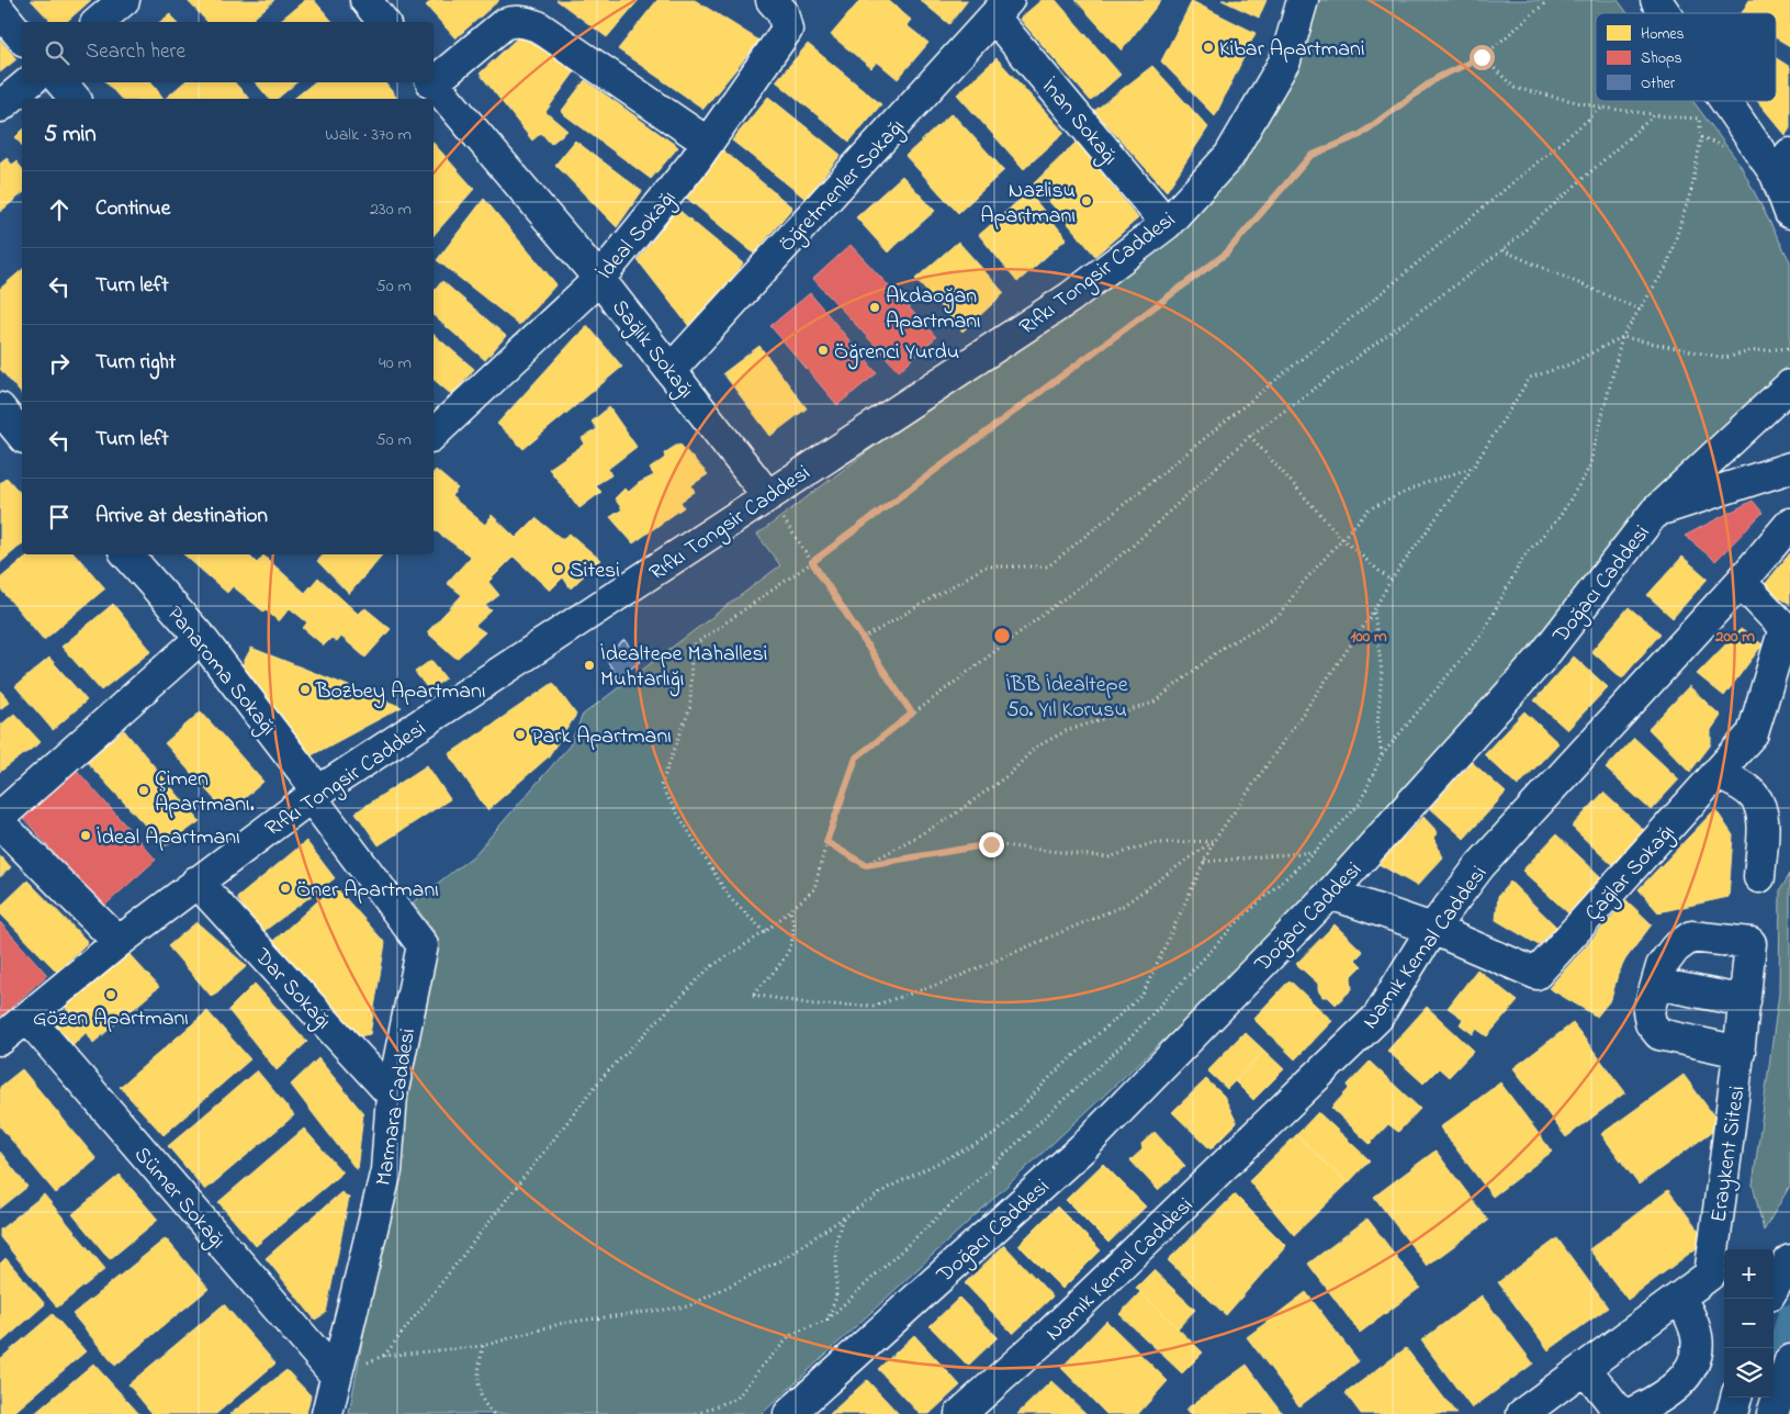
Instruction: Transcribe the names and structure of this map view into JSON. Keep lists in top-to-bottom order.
{
  "streets": {
    "main road": [
      "İnan Sokağı",
      "Öğretmenler Sokağı",
      "İdeal Sokağı",
      "Rıfkı Tongsir Caddesi",
      "Sağlık Sokağı",
      "Doğacı Caddesi",
      "Panaroma Sokağı",
      "Çağlar Sokağı",
      "Namık Kemal Caddesi",
      "Dar Sokağı",
      "Marmara Caddesi",
      "Eraykent Sitesi",
      "Sümer Sokağı"
    ]
  },
  "crossings": [
    ["İnan Sokağı", "Öğretmenler Sokağı"],
    ["İnan Sokağı", "Rıfkı Tongsir Caddesi"],
    ["Öğretmenler Sokağı", "Sağlık Sokağı"],
    ["İdeal Sokağı", "Sağlık Sokağı"],
    ["Rıfkı Tongsir Caddesi", "Sağlık Sokağı"],
    ["Rıfkı Tongsir Caddesi", "Panaroma Sokağı"],
    ["Rıfkı Tongsir Caddesi", "Dar Sokağı"],
    ["Rıfkı Tongsir Caddesi", "Marmara Caddesi"],
    ["Rıfkı Tongsir Caddesi", "Sümer Sokağı"],
    ["Doğacı Caddesi", "Çağlar Sokağı"],
    ["Panaroma Sokağı", "Marmara Caddesi"],
    ["Çağlar Sokağı", "Namık Kemal Caddesi"],
    ["Dar Sokağı", "Marmara Caddesi"],
    ["Marmara Caddesi", "Sümer Sokağı"]
  ],
  "parks": ["İBB İdealtepe 50. Yıl Korusu"],
  "places": [
    "Kibar Apartmani",
    "Nazlisu Apartmanı",
    "Akdaoğan Apartmanı",
    "Öğrenci Yurdu",
    "Sitesi",
    "İdealtepe Mahallesi Muhtarlığı",
    "Bozbey Apartmanı",
    "Park Apartmanı",
    "Çimen Apartmanı.",
    "İdeal Apartmanı",
    "Öner Apartmanı",
    "Gözen Apartmanı"
  ],
  "legend": ["Homes", "Shops", "Other"],
  "page": {
    "search": "Search here",
    "heading": ["5 min", "Walk · 370 m"],
    "list": [
      ["Continue", "230 m"],
      ["Turn left", "50 m"],
      ["Turn right", "40 m"],
      ["Turn left", "50 m"],
      "Arrive at destination"
    ],
    "map_buttons": ["+", "−"]
  },
  "rings": ["100 m", "200 m"]
}
